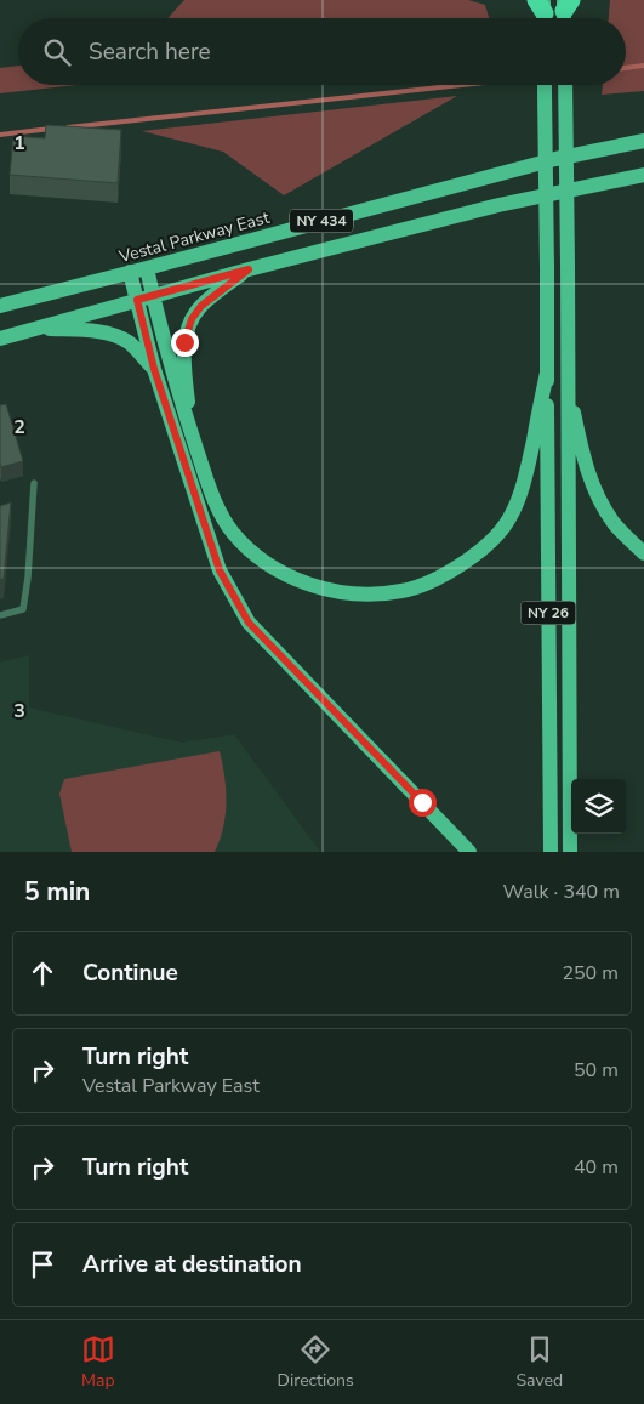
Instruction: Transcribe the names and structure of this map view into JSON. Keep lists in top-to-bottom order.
{
  "streets": {
    "main road": ["NY 434", "Vestal Parkway East", "NY 26"]
  },
  "page": {
    "search": "Search here",
    "heading": ["5 min", "Walk · 340 m"],
    "list": [
      ["Continue", "250 m"],
      ["Turn right", "Vestal Parkway East", "50 m"],
      ["Turn right", "40 m"],
      "Arrive at destination"
    ],
    "nav": ["Map", "Directions", "Saved"]
  },
  "grid": {
    "rows": ["1", "2", "3"]
  }
}
